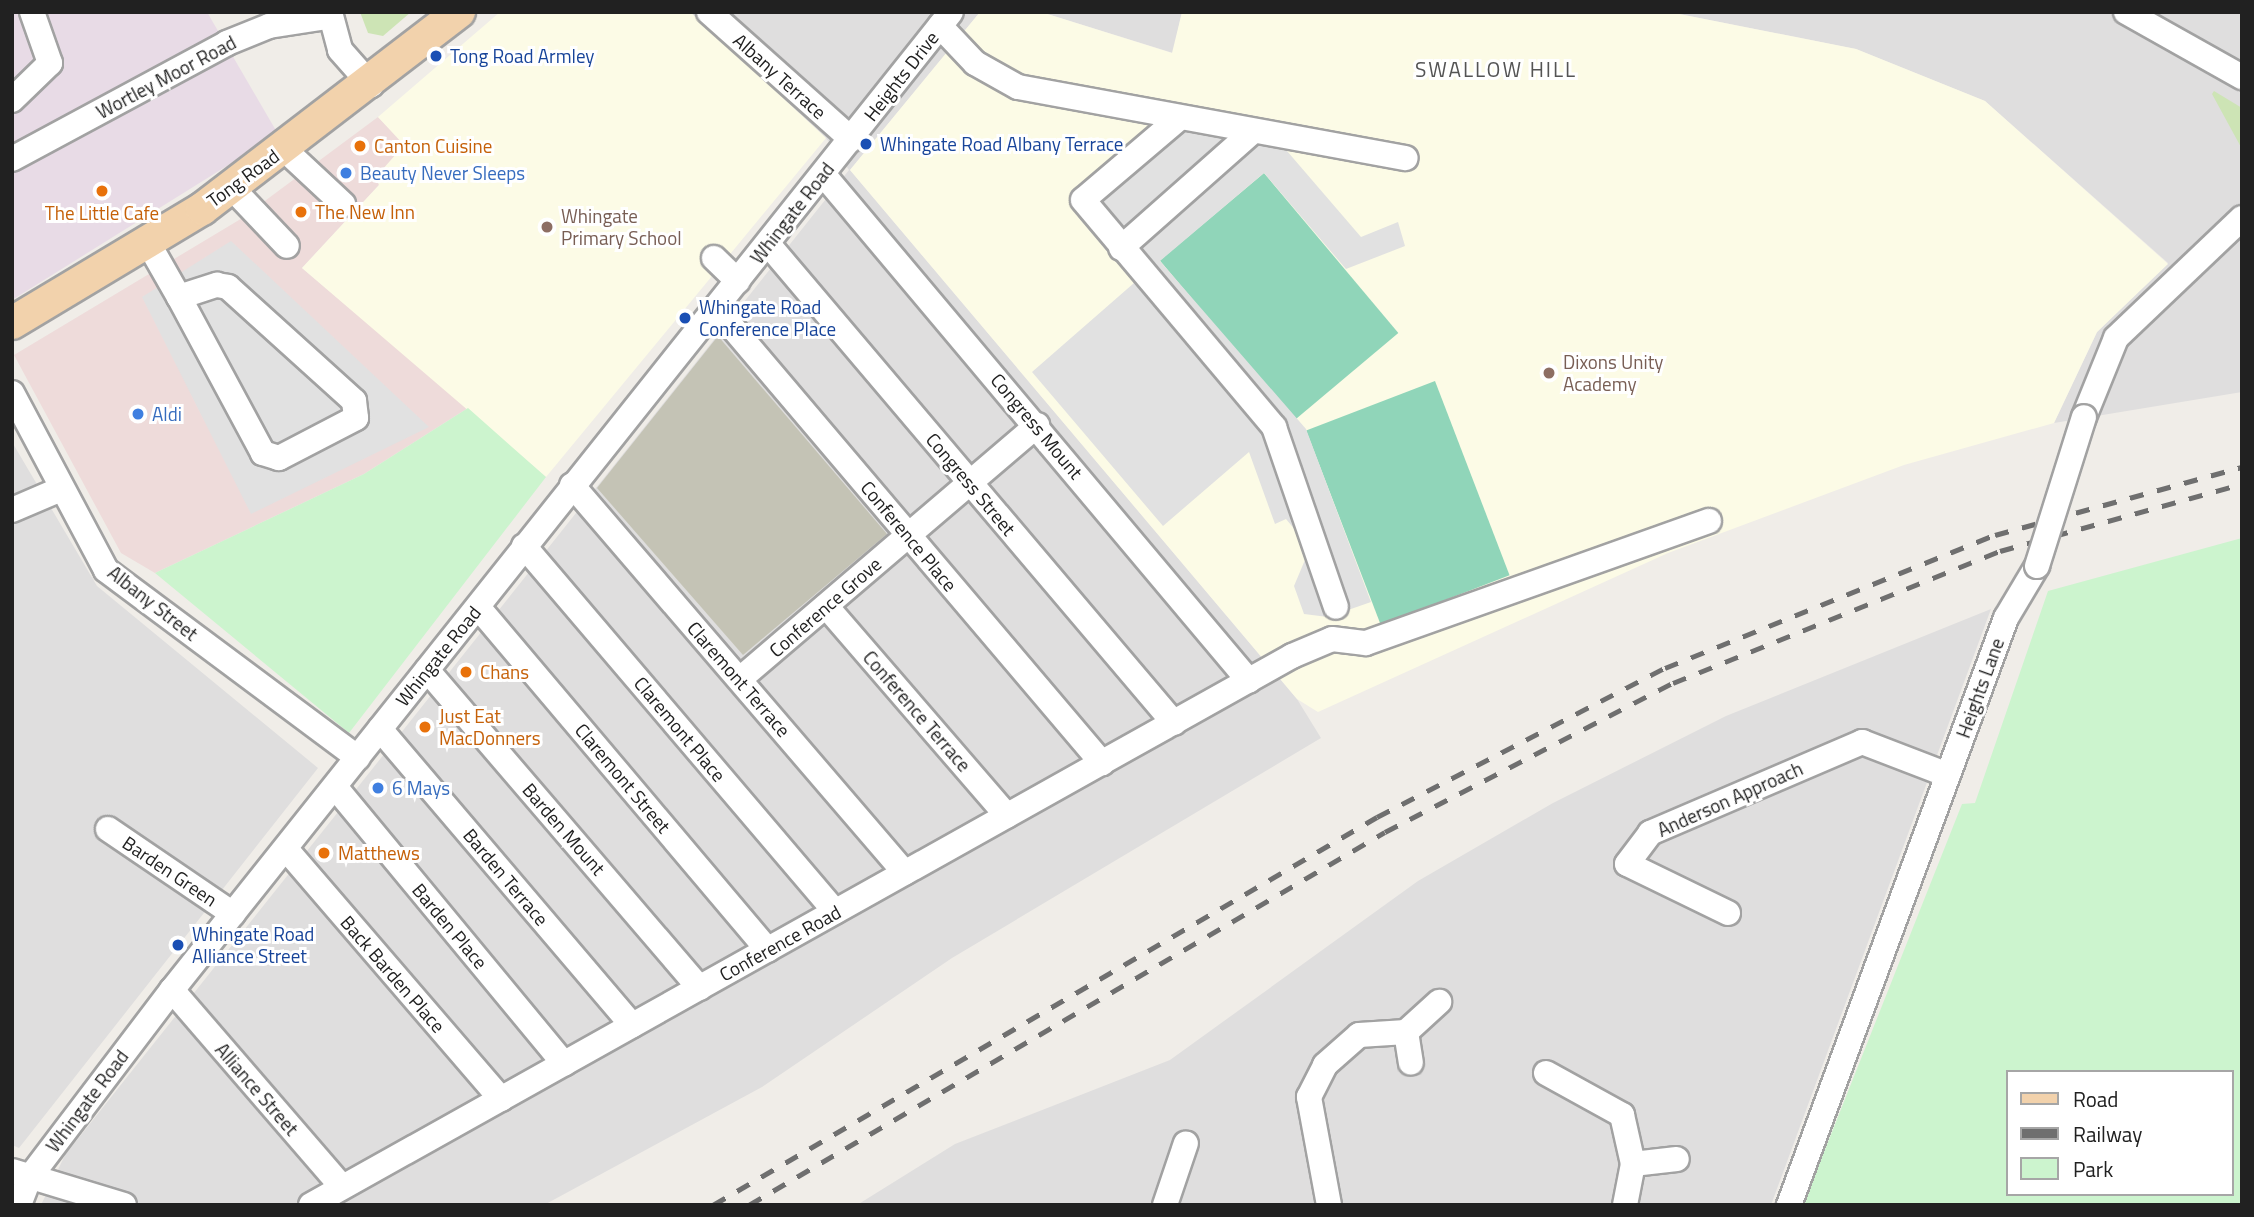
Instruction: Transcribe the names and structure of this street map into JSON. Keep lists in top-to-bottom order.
{
  "streets": {
    "main road": ["Tong Road"],
    "street": [
      "Albany Terrace",
      "Heights Drive",
      "Wortley Moor Road",
      "Whingate Road",
      "Congress Mount",
      "Congress Street",
      "Conference Place",
      "Albany Street",
      "Conference Grove",
      "Claremont Terrace",
      "Heights Lane",
      "Conference Terrace",
      "Claremont Place",
      "Claremont Street",
      "Anderson Approach",
      "Barden Mount",
      "Barden Green",
      "Barden Terrace",
      "Barden Place",
      "Conference Road",
      "Back Barden Place",
      "Alliance Street"
    ]
  },
  "crossings": [
    ["Albany Terrace", "Heights Drive"],
    ["Albany Terrace", "Whingate Road"],
    ["Heights Drive", "Whingate Road"],
    ["Whingate Road", "Congress Mount"],
    ["Whingate Road", "Congress Street"],
    ["Whingate Road", "Conference Place"],
    ["Whingate Road", "Albany Street"],
    ["Whingate Road", "Claremont Terrace"],
    ["Whingate Road", "Claremont Place"],
    ["Whingate Road", "Claremont Street"],
    ["Whingate Road", "Barden Mount"],
    ["Whingate Road", "Barden Green"],
    ["Whingate Road", "Barden Terrace"],
    ["Whingate Road", "Barden Place"],
    ["Whingate Road", "Back Barden Place"],
    ["Whingate Road", "Alliance Street"],
    ["Congress Mount", "Conference Grove"],
    ["Congress Mount", "Conference Road"],
    ["Congress Street", "Conference Grove"],
    ["Congress Street", "Conference Road"],
    ["Conference Place", "Conference Grove"],
    ["Conference Place", "Conference Road"],
    ["Conference Grove", "Claremont Terrace"],
    ["Conference Grove", "Conference Terrace"],
    ["Claremont Terrace", "Conference Road"],
    ["Heights Lane", "Anderson Approach"],
    ["Conference Terrace", "Conference Road"],
    ["Claremont Place", "Conference Road"],
    ["Claremont Street", "Conference Road"],
    ["Barden Mount", "Conference Road"],
    ["Barden Terrace", "Conference Road"],
    ["Barden Place", "Conference Road"],
    ["Conference Road", "Back Barden Place"],
    ["Conference Road", "Alliance Street"]
  ],
  "districts": ["SWALLOW HILL"],
  "places": [
    "Tong Road Armley",
    "Whingate Road Albany Terrace",
    "Canton Cuisine",
    "Beauty Never Sleeps",
    "The Little Cafe",
    "The New Inn",
    "Whingate Primary School",
    "Whingate Road Conference Place",
    "Dixons Unity Academy",
    "Aldi",
    "Chans",
    "Just Eat MacDonners",
    "6 Mays",
    "Matthews",
    "Whingate Road Alliance Street"
  ],
  "legend": ["Road", "Railway", "Park"]
}
